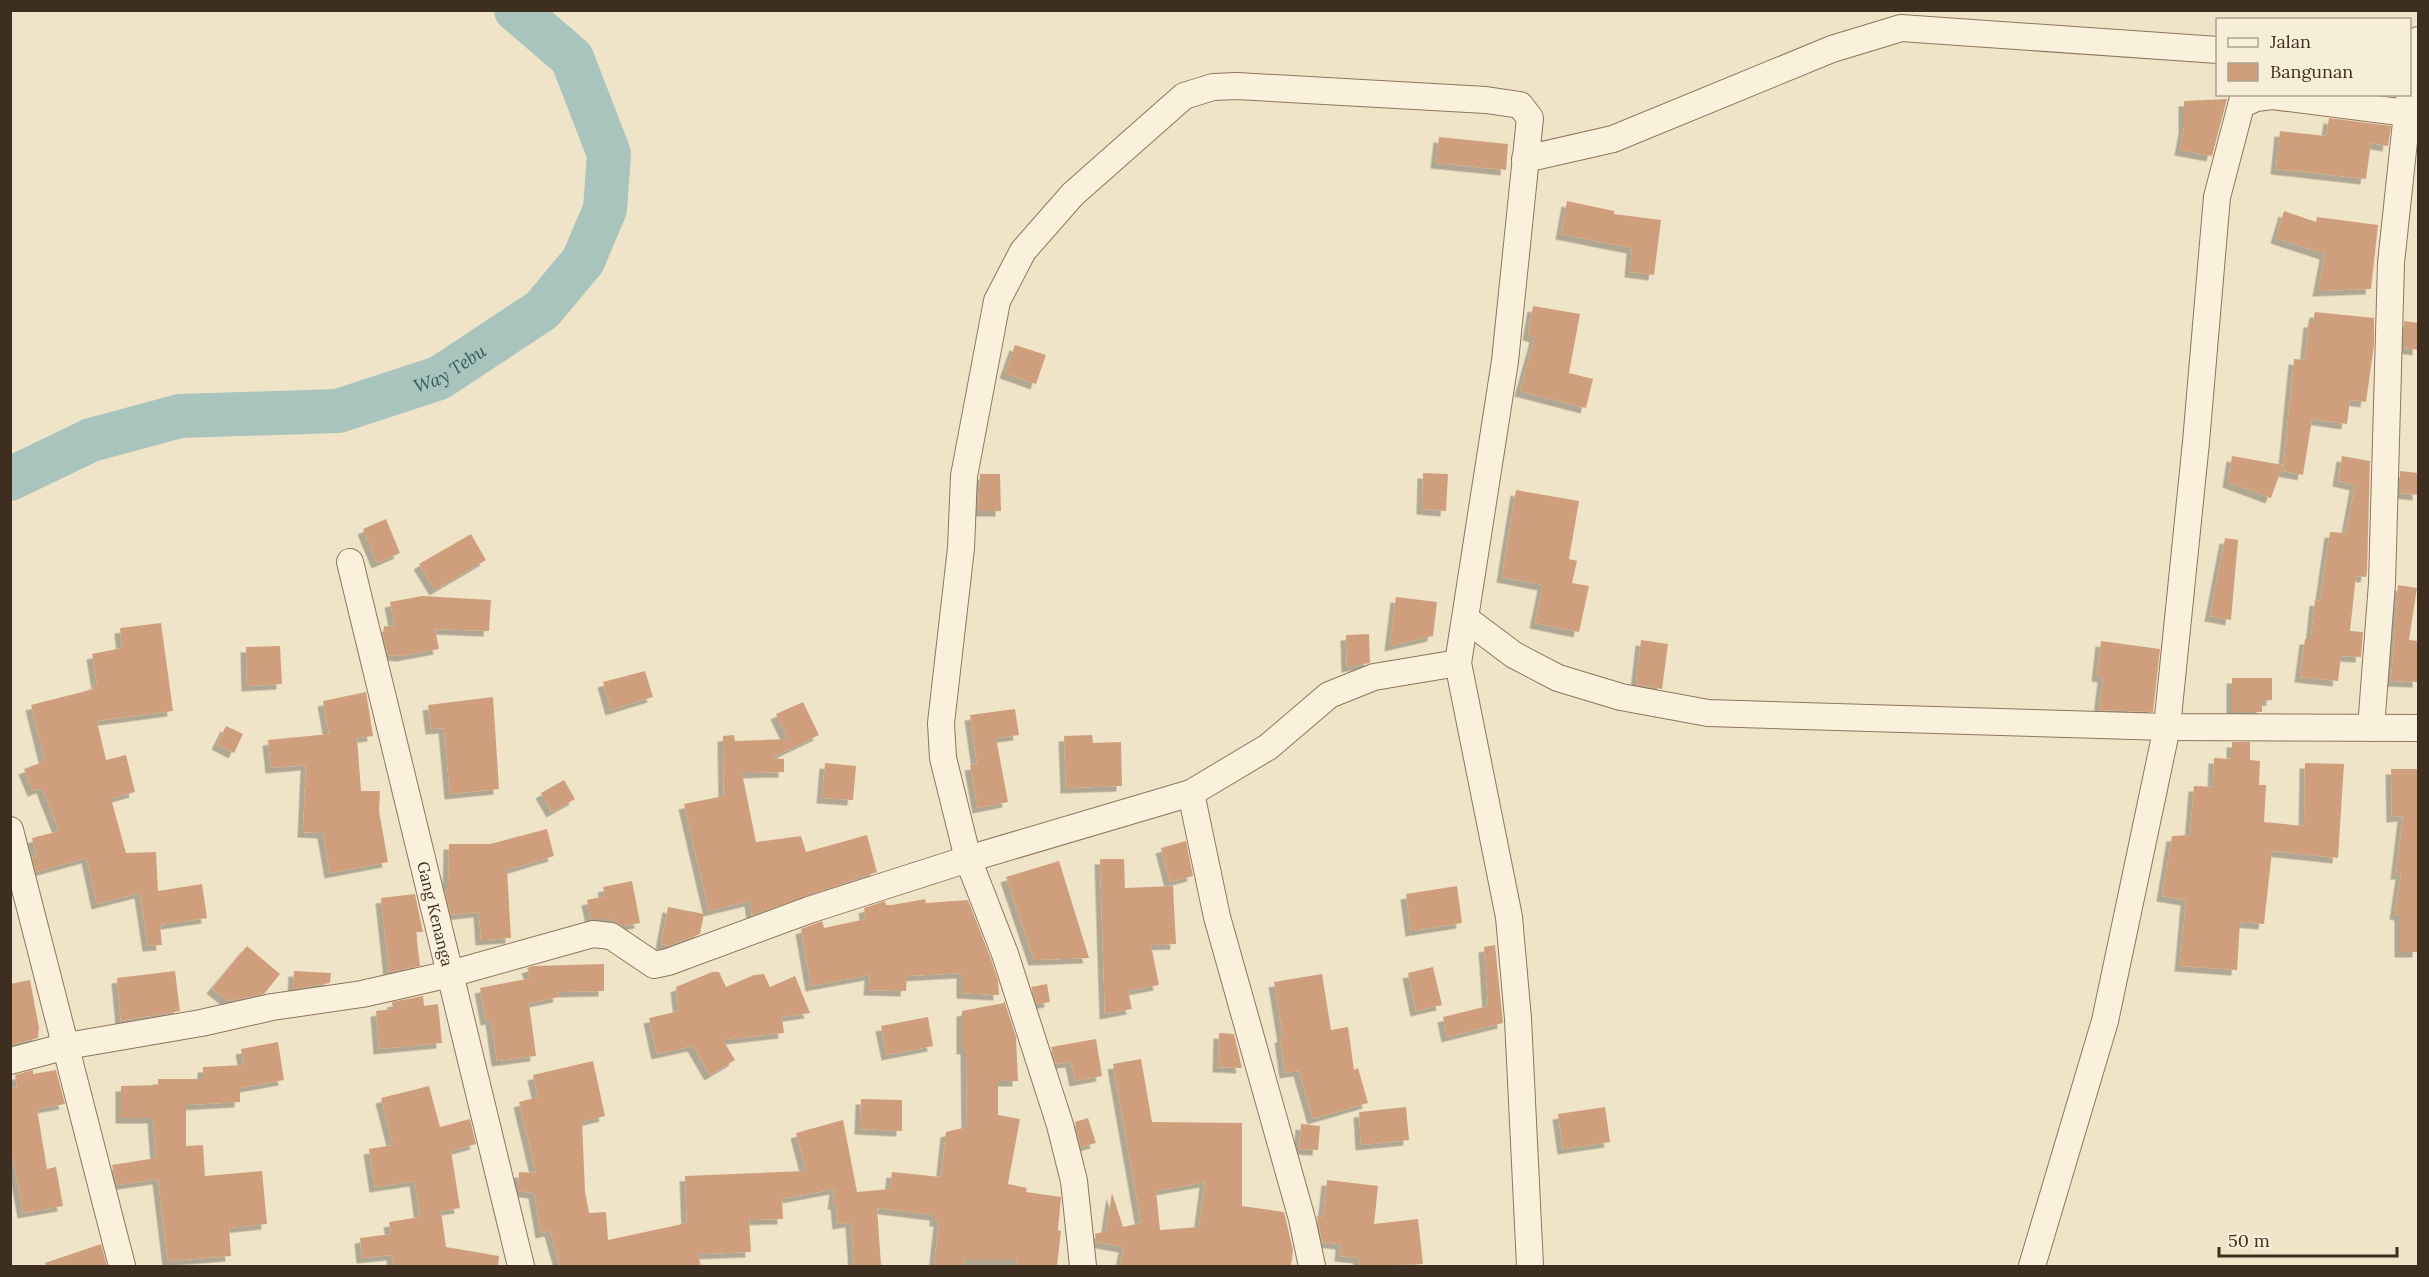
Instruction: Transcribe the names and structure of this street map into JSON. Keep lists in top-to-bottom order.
{
  "streets": {
    "street": ["Gang Kenanga"]
  },
  "water": ["Way Tebu"],
  "legend": ["Jalan", "Bangunan"],
  "scale_bar": "50 m"
}
